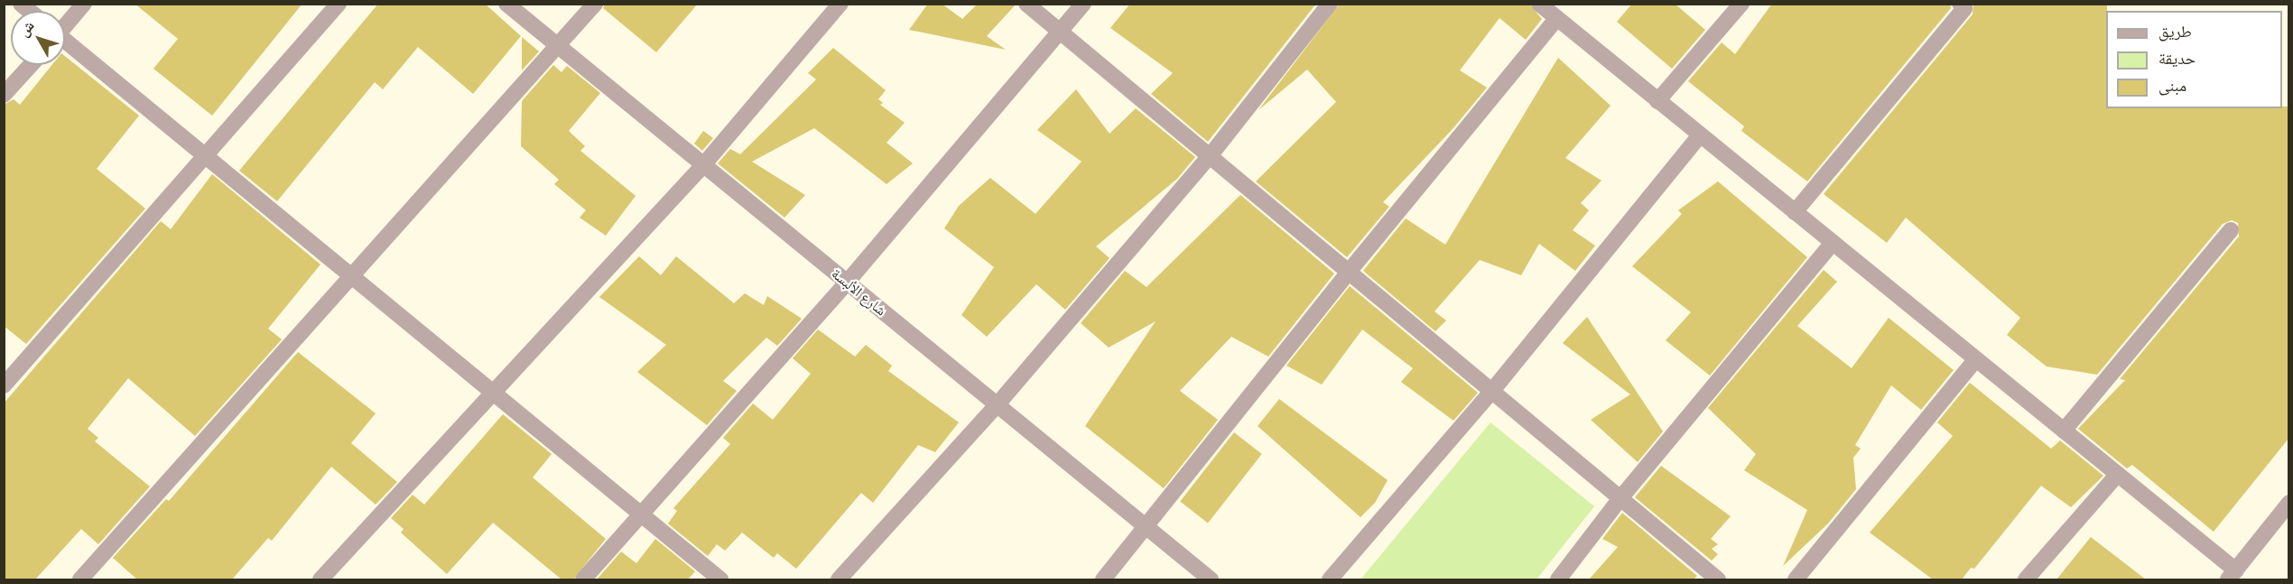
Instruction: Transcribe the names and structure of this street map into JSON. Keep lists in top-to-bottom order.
{
  "streets": {
    "street": ["شارع الألبسة"]
  },
  "legend": ["طريق", "حديقة", "مبنى"],
  "north": "top left"
}
